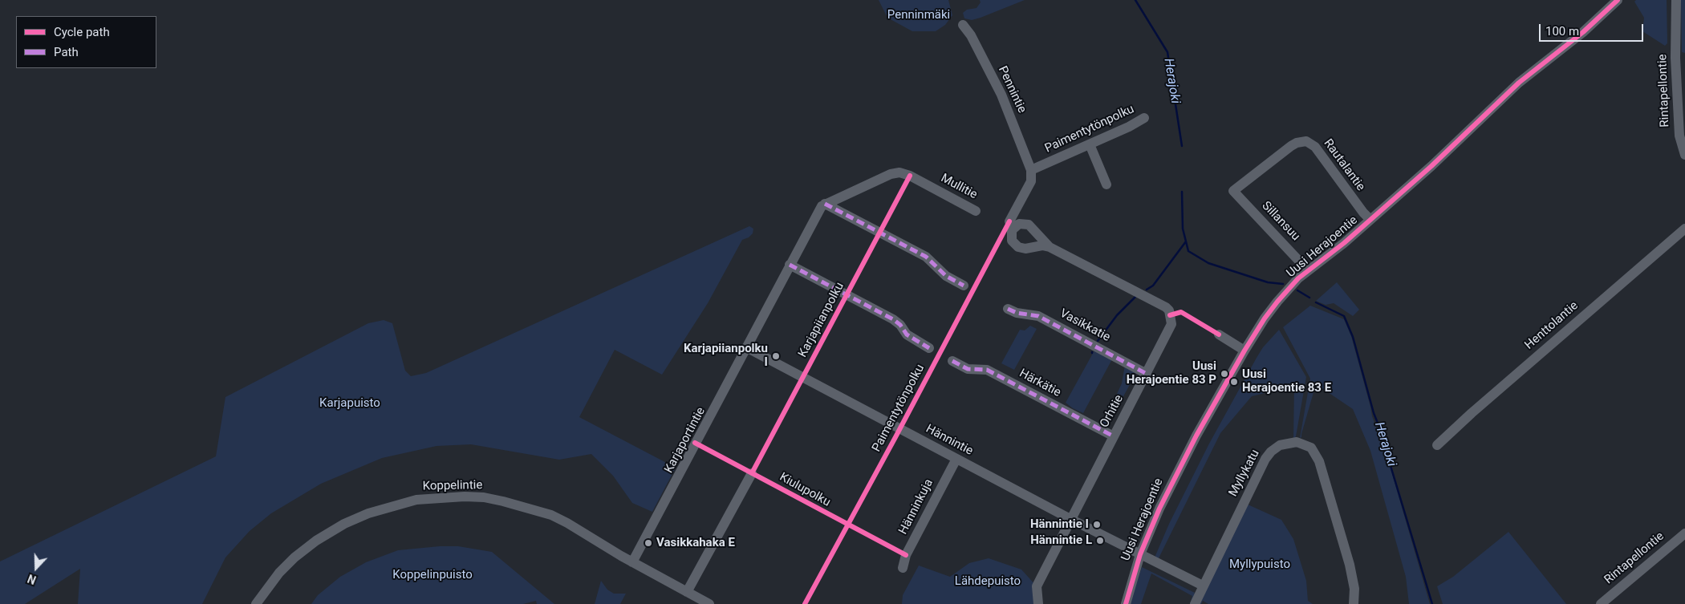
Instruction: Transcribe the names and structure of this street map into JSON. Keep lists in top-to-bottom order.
{
  "streets": {
    "street": [
      "Pennintie",
      "Rintapellontie",
      "Paimentytönpolku",
      "Rautalantie",
      "Mullitie",
      "Sillansuu",
      "Uusi Herajoentie",
      "Vasikkatie",
      "Henttolantie",
      "Härkätie",
      "Orhitie",
      "Karjaportintie",
      "Hännintie",
      "Myllykatu",
      "Koppelintie",
      "Hänninkuja"
    ],
    "cycle path": ["Karjapiianpolku", "Kiulupolku"]
  },
  "crossings": [
    ["Pennintie", "Paimentytönpolku"],
    ["Rautalantie", "Sillansuu"],
    ["Rautalantie", "Uusi Herajoentie"],
    ["Mullitie", "Karjaportintie"],
    ["Sillansuu", "Uusi Herajoentie"],
    ["Uusi Herajoentie", "Hännintie"],
    ["Vasikkatie", "Orhitie"],
    ["Härkätie", "Orhitie"],
    ["Orhitie", "Hännintie"],
    ["Karjaportintie", "Hännintie"],
    ["Karjaportintie", "Koppelintie"],
    ["Hännintie", "Hänninkuja"]
  ],
  "water": ["Herajoki"],
  "parks": [
    "Penninmäki",
    "Karjapuisto",
    "Myllypuisto",
    "Koppelinpuisto",
    "Lähdepuisto"
  ],
  "places": [
    "Karjapiianpolku I",
    "Uusi Herajoentie 83 P",
    "Uusi Herajoentie 83 E",
    "Hännintie I",
    "Hännintie L",
    "Vasikkahaka E"
  ],
  "legend": ["Cycle path", "Path"],
  "scale_bar": "100 m",
  "north": "bottom"
}
